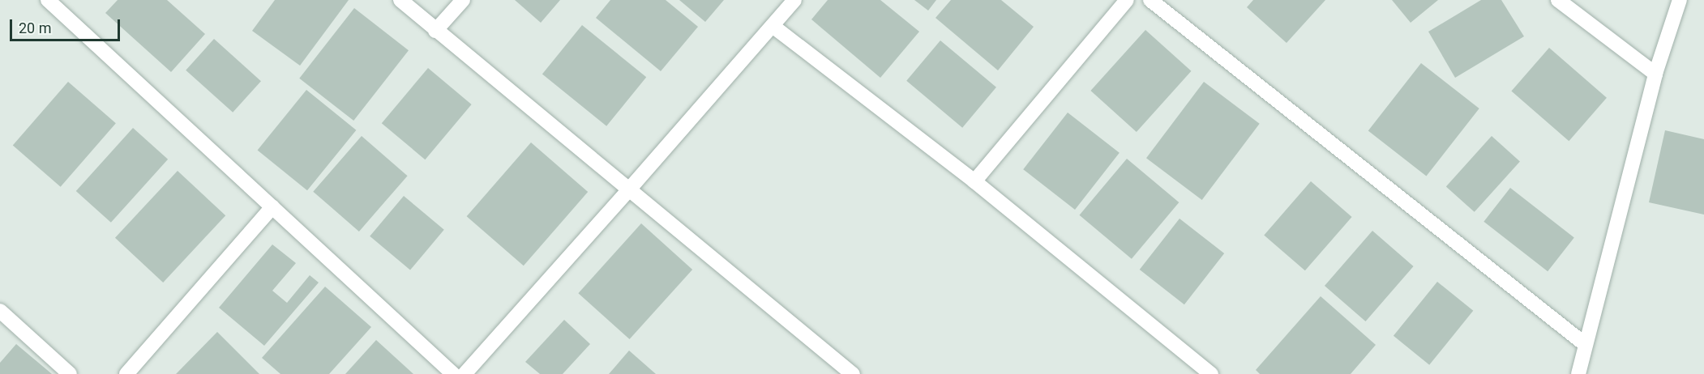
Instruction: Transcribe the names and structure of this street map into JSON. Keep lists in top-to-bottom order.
{
  "scale_bar": "20 m"
}
